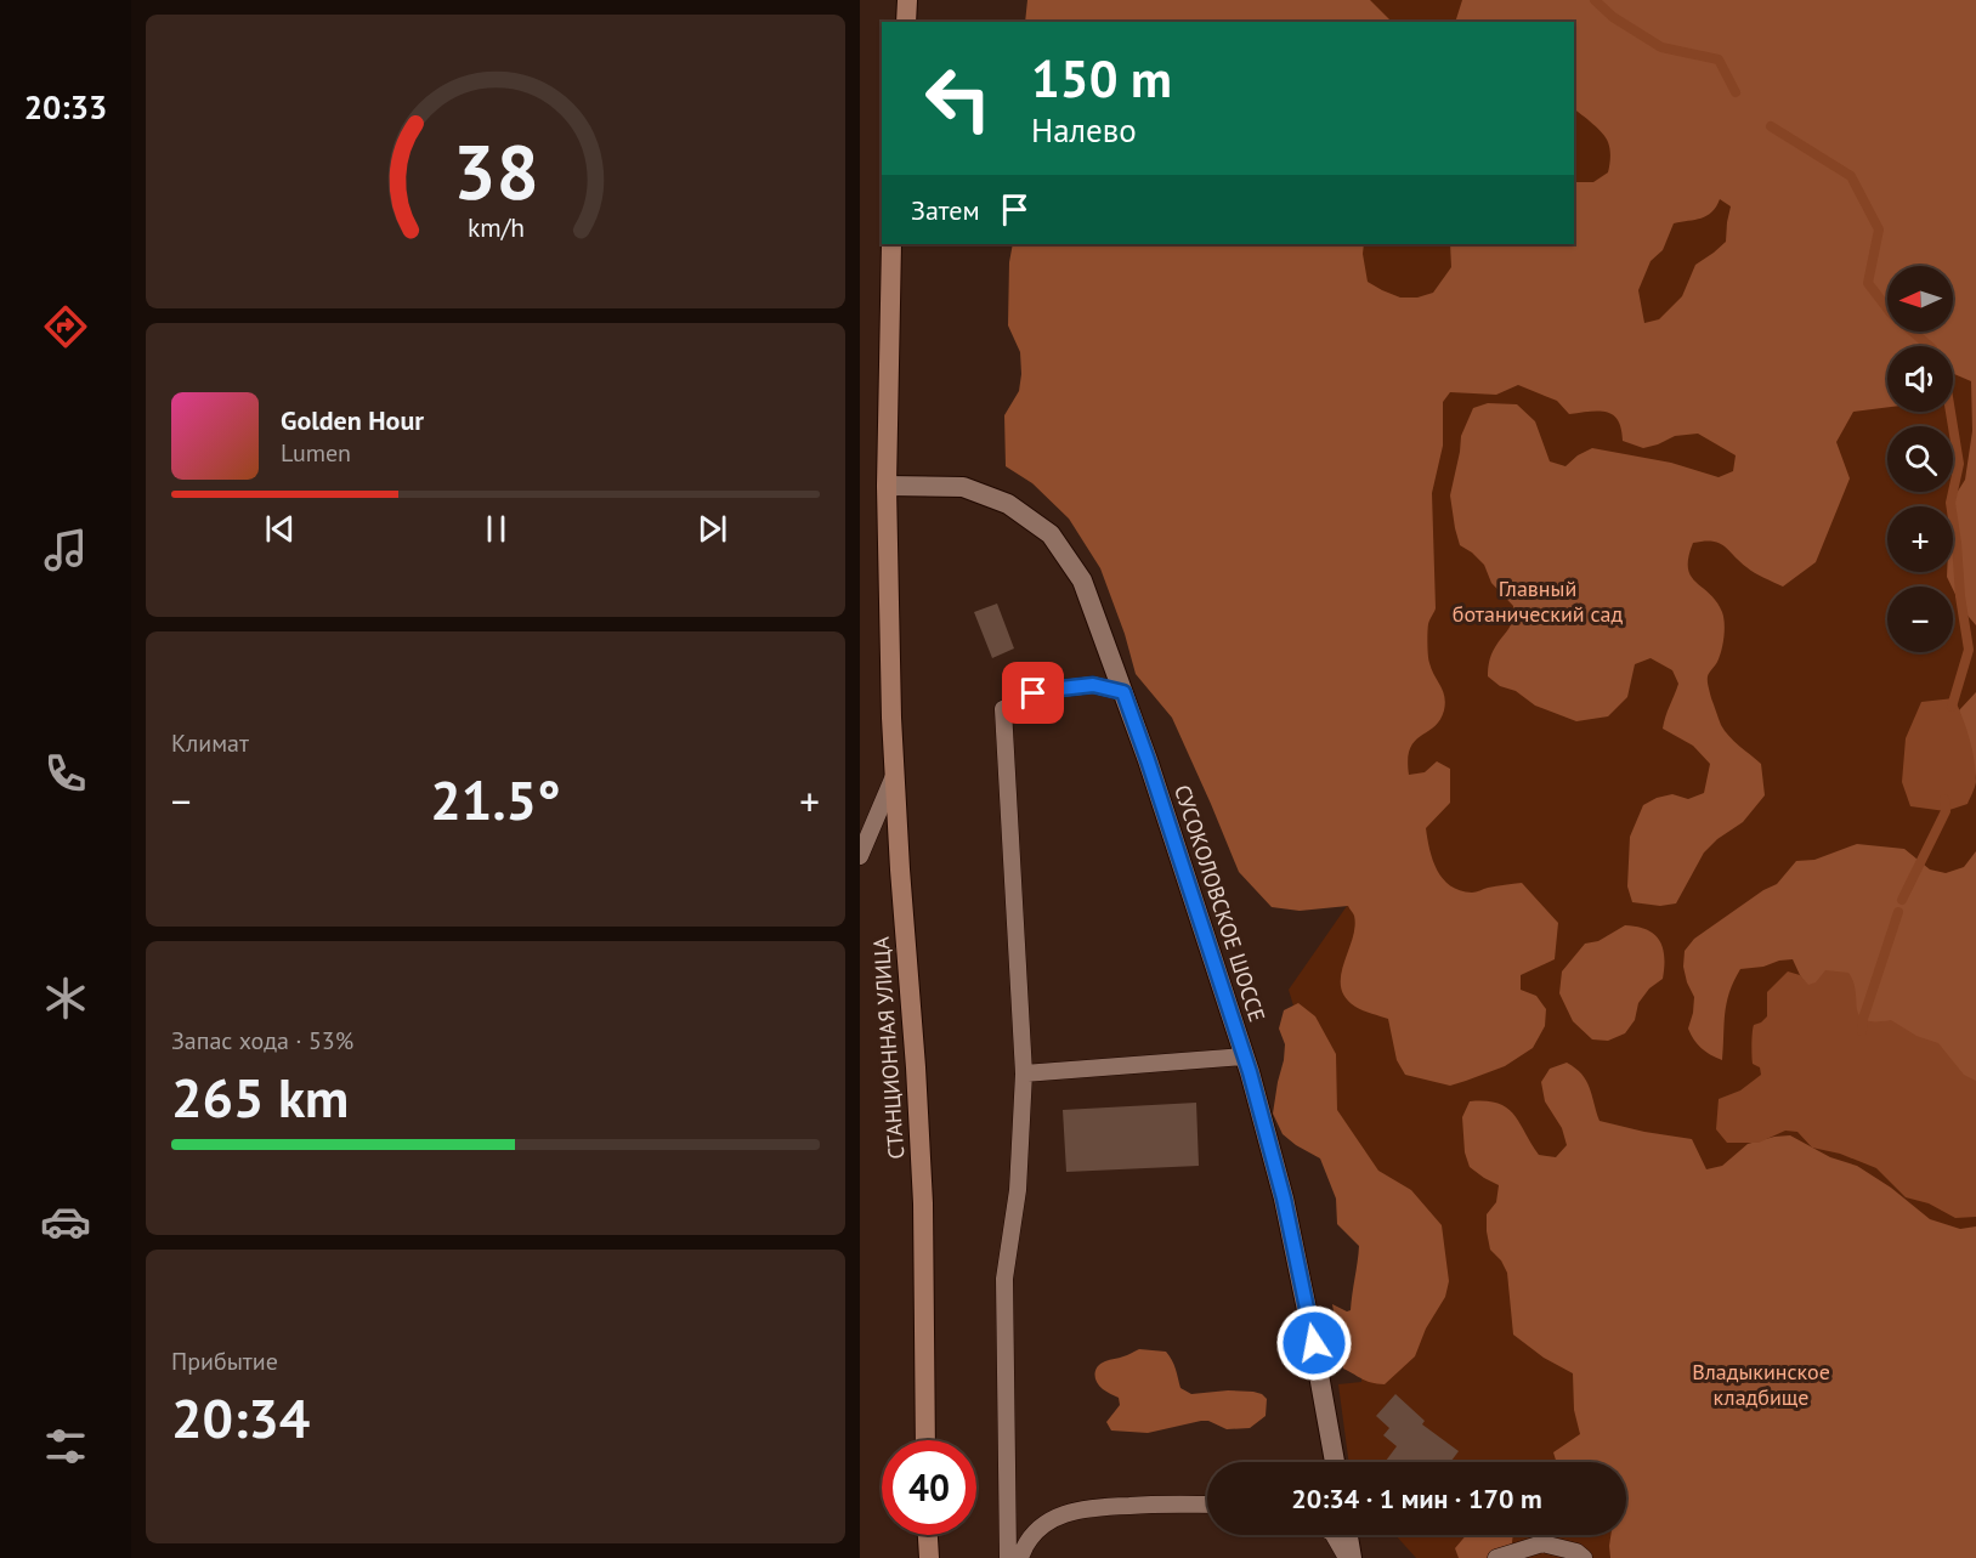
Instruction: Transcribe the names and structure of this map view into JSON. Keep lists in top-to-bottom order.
{
  "streets": {
    "main road": ["СТАНЦИОННАЯ УЛИЦА"],
    "street": ["СУСОКОЛОВСКОЕ ШОССЕ"]
  },
  "crossings": [
    ["СУСОКОЛОВСКОЕ ШОССЕ", "СТАНЦИОННАЯ УЛИЦА"]
  ],
  "parks": ["Главный ботанический сад", "Владыкинское кладбище"],
  "north": "left",
  "page": {
    "tabs": "20:33",
    "turn": ["150 m", "Налево"],
    "then": "Затем",
    "map_buttons": ["+", "−"],
    "song": ["Golden Hour", "Lumen"],
    "tile": [
      "Климат",
      ["Запас хода · 53%", "265 km"],
      ["Прибытие", "20:34"]
    ],
    "heat": ["−", "21.5°", "+"],
    "limit": "40",
    "trip": "20:34 · 1 мин · 170 m",
    "gauge": ["38", "km/h"]
  }
}
